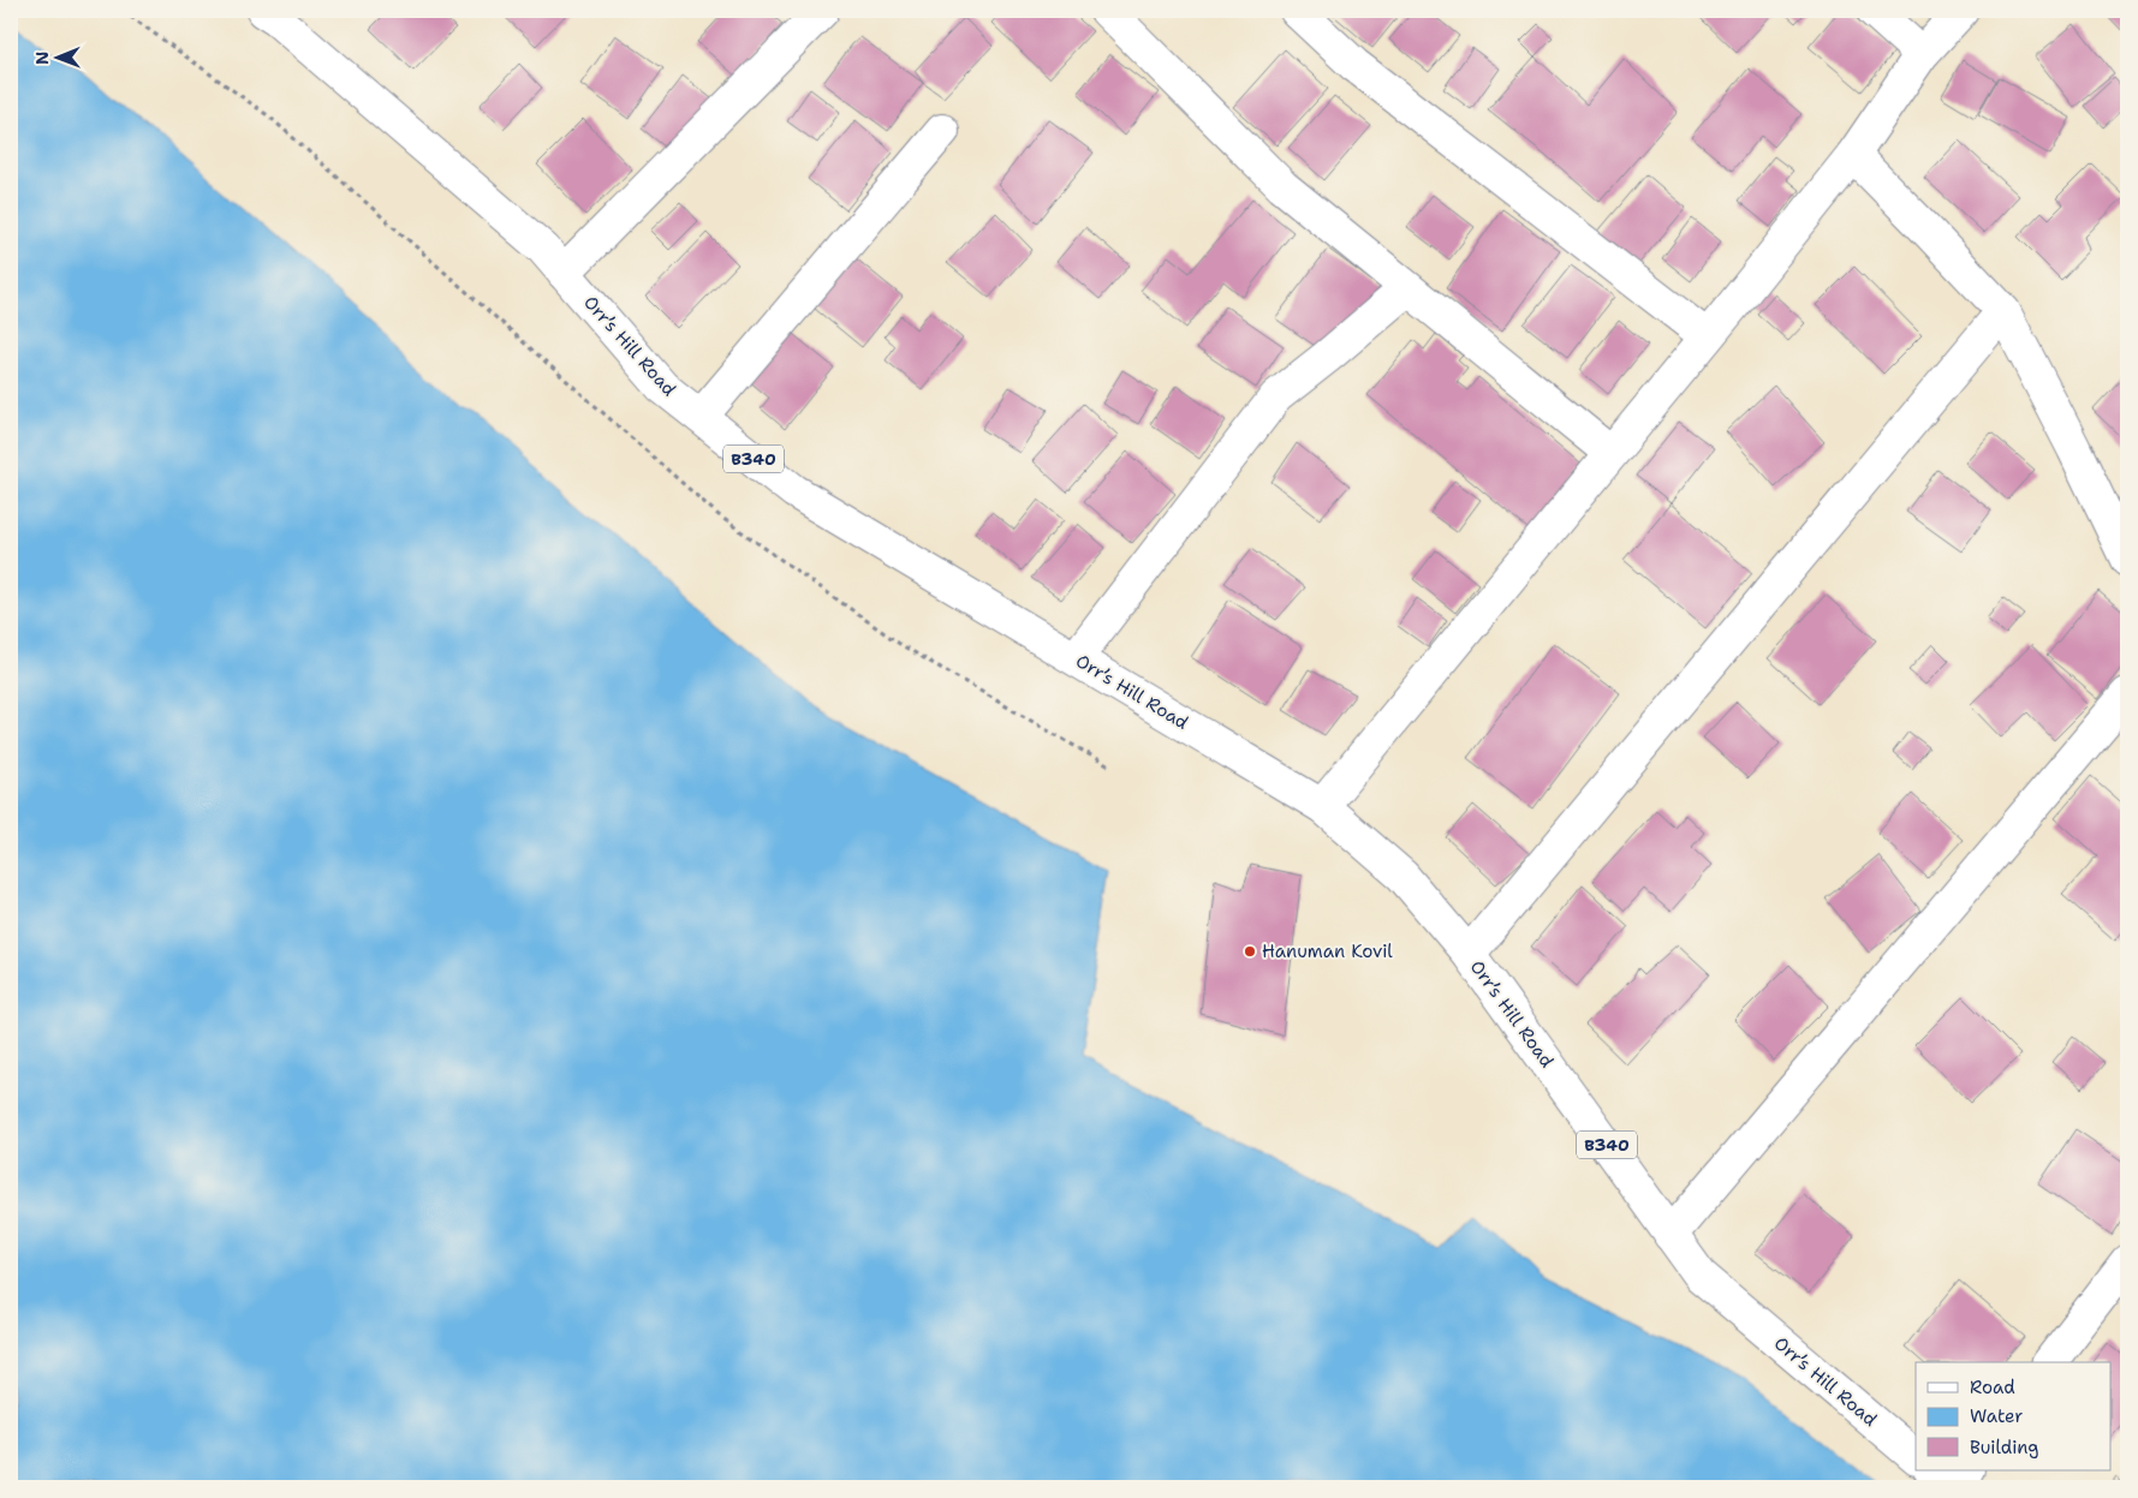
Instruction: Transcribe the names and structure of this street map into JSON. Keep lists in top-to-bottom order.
{
  "streets": {
    "street": ["Orr’s Hill Road", "B340"]
  },
  "places": ["Hanuman Kovil"],
  "legend": ["Road", "Water", "Building"],
  "north": "left"
}
